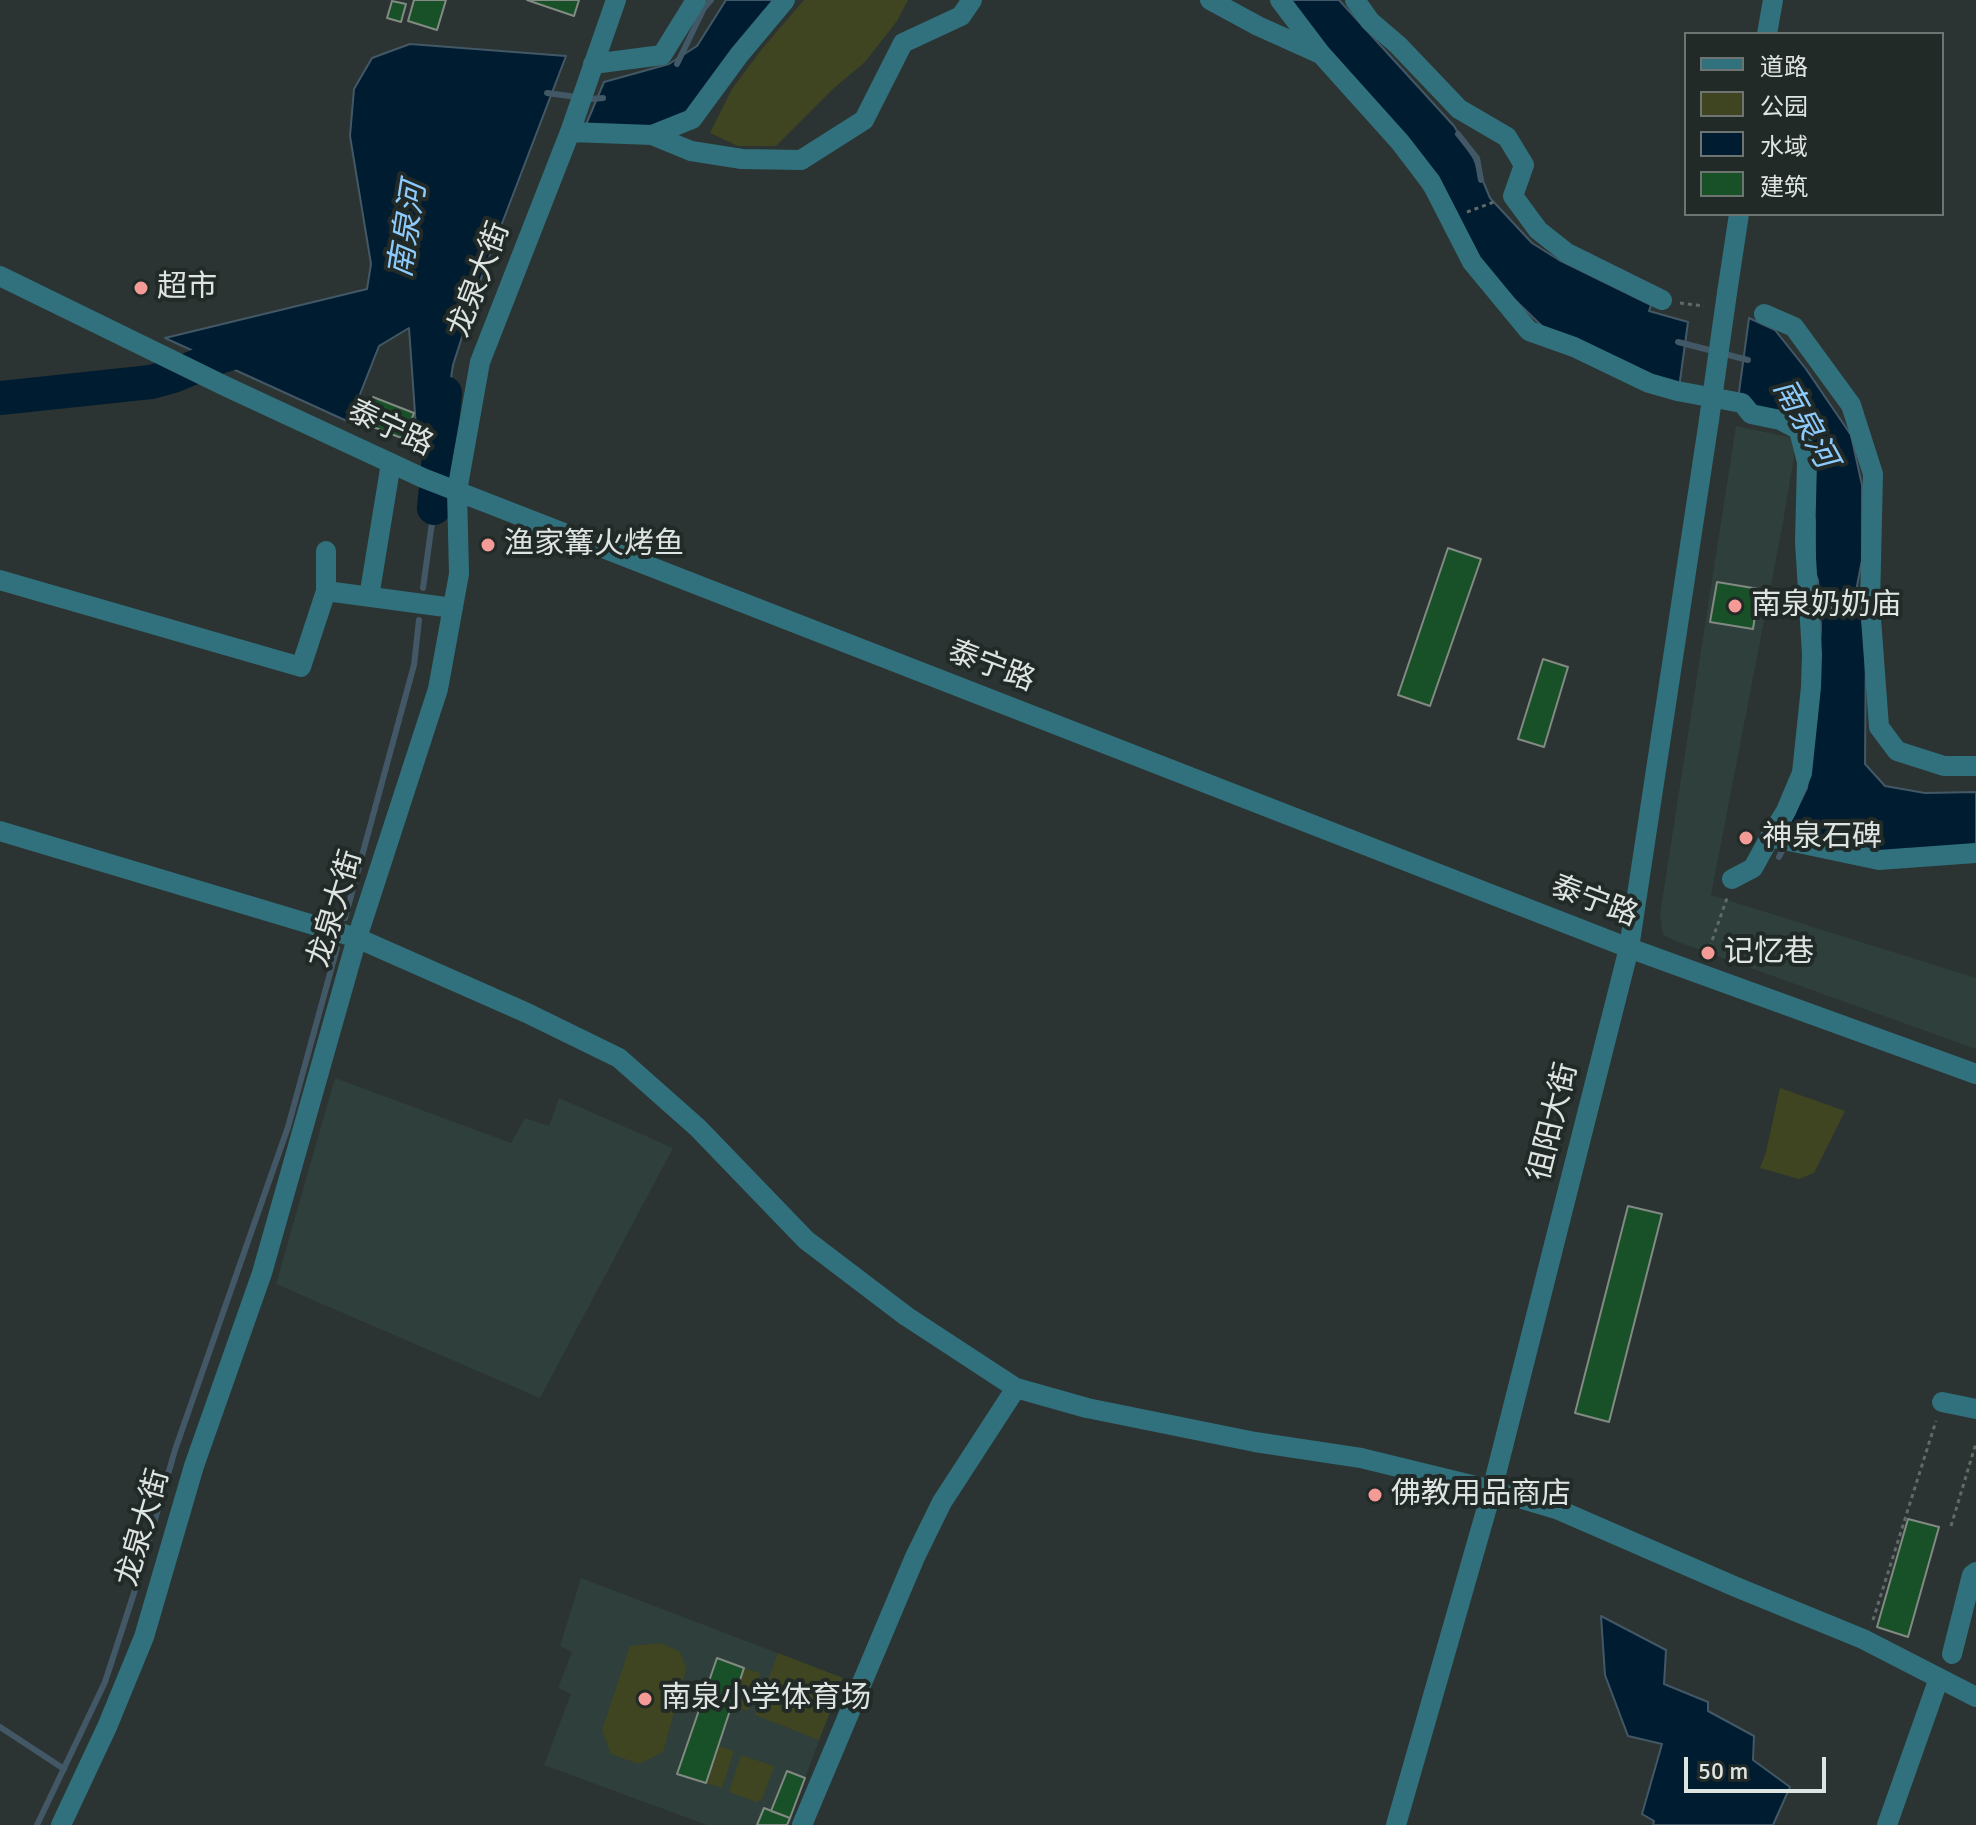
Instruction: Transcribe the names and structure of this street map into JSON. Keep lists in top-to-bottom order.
{
  "streets": {
    "street": ["龙泉大街", "泰宁路", "徂阳大街"]
  },
  "crossings": [
    ["龙泉大街", "泰宁路"],
    ["泰宁路", "徂阳大街"]
  ],
  "water": ["南泉河"],
  "places": [
    "超市",
    "渔家篝火烤鱼",
    "南泉奶奶庙",
    "神泉石碑",
    "记忆巷",
    "佛教用品商店",
    "南泉小学体育场"
  ],
  "legend": [
    "道路",
    "公园",
    "水域",
    "建筑"
  ],
  "scale_bar": "50 m"
}
